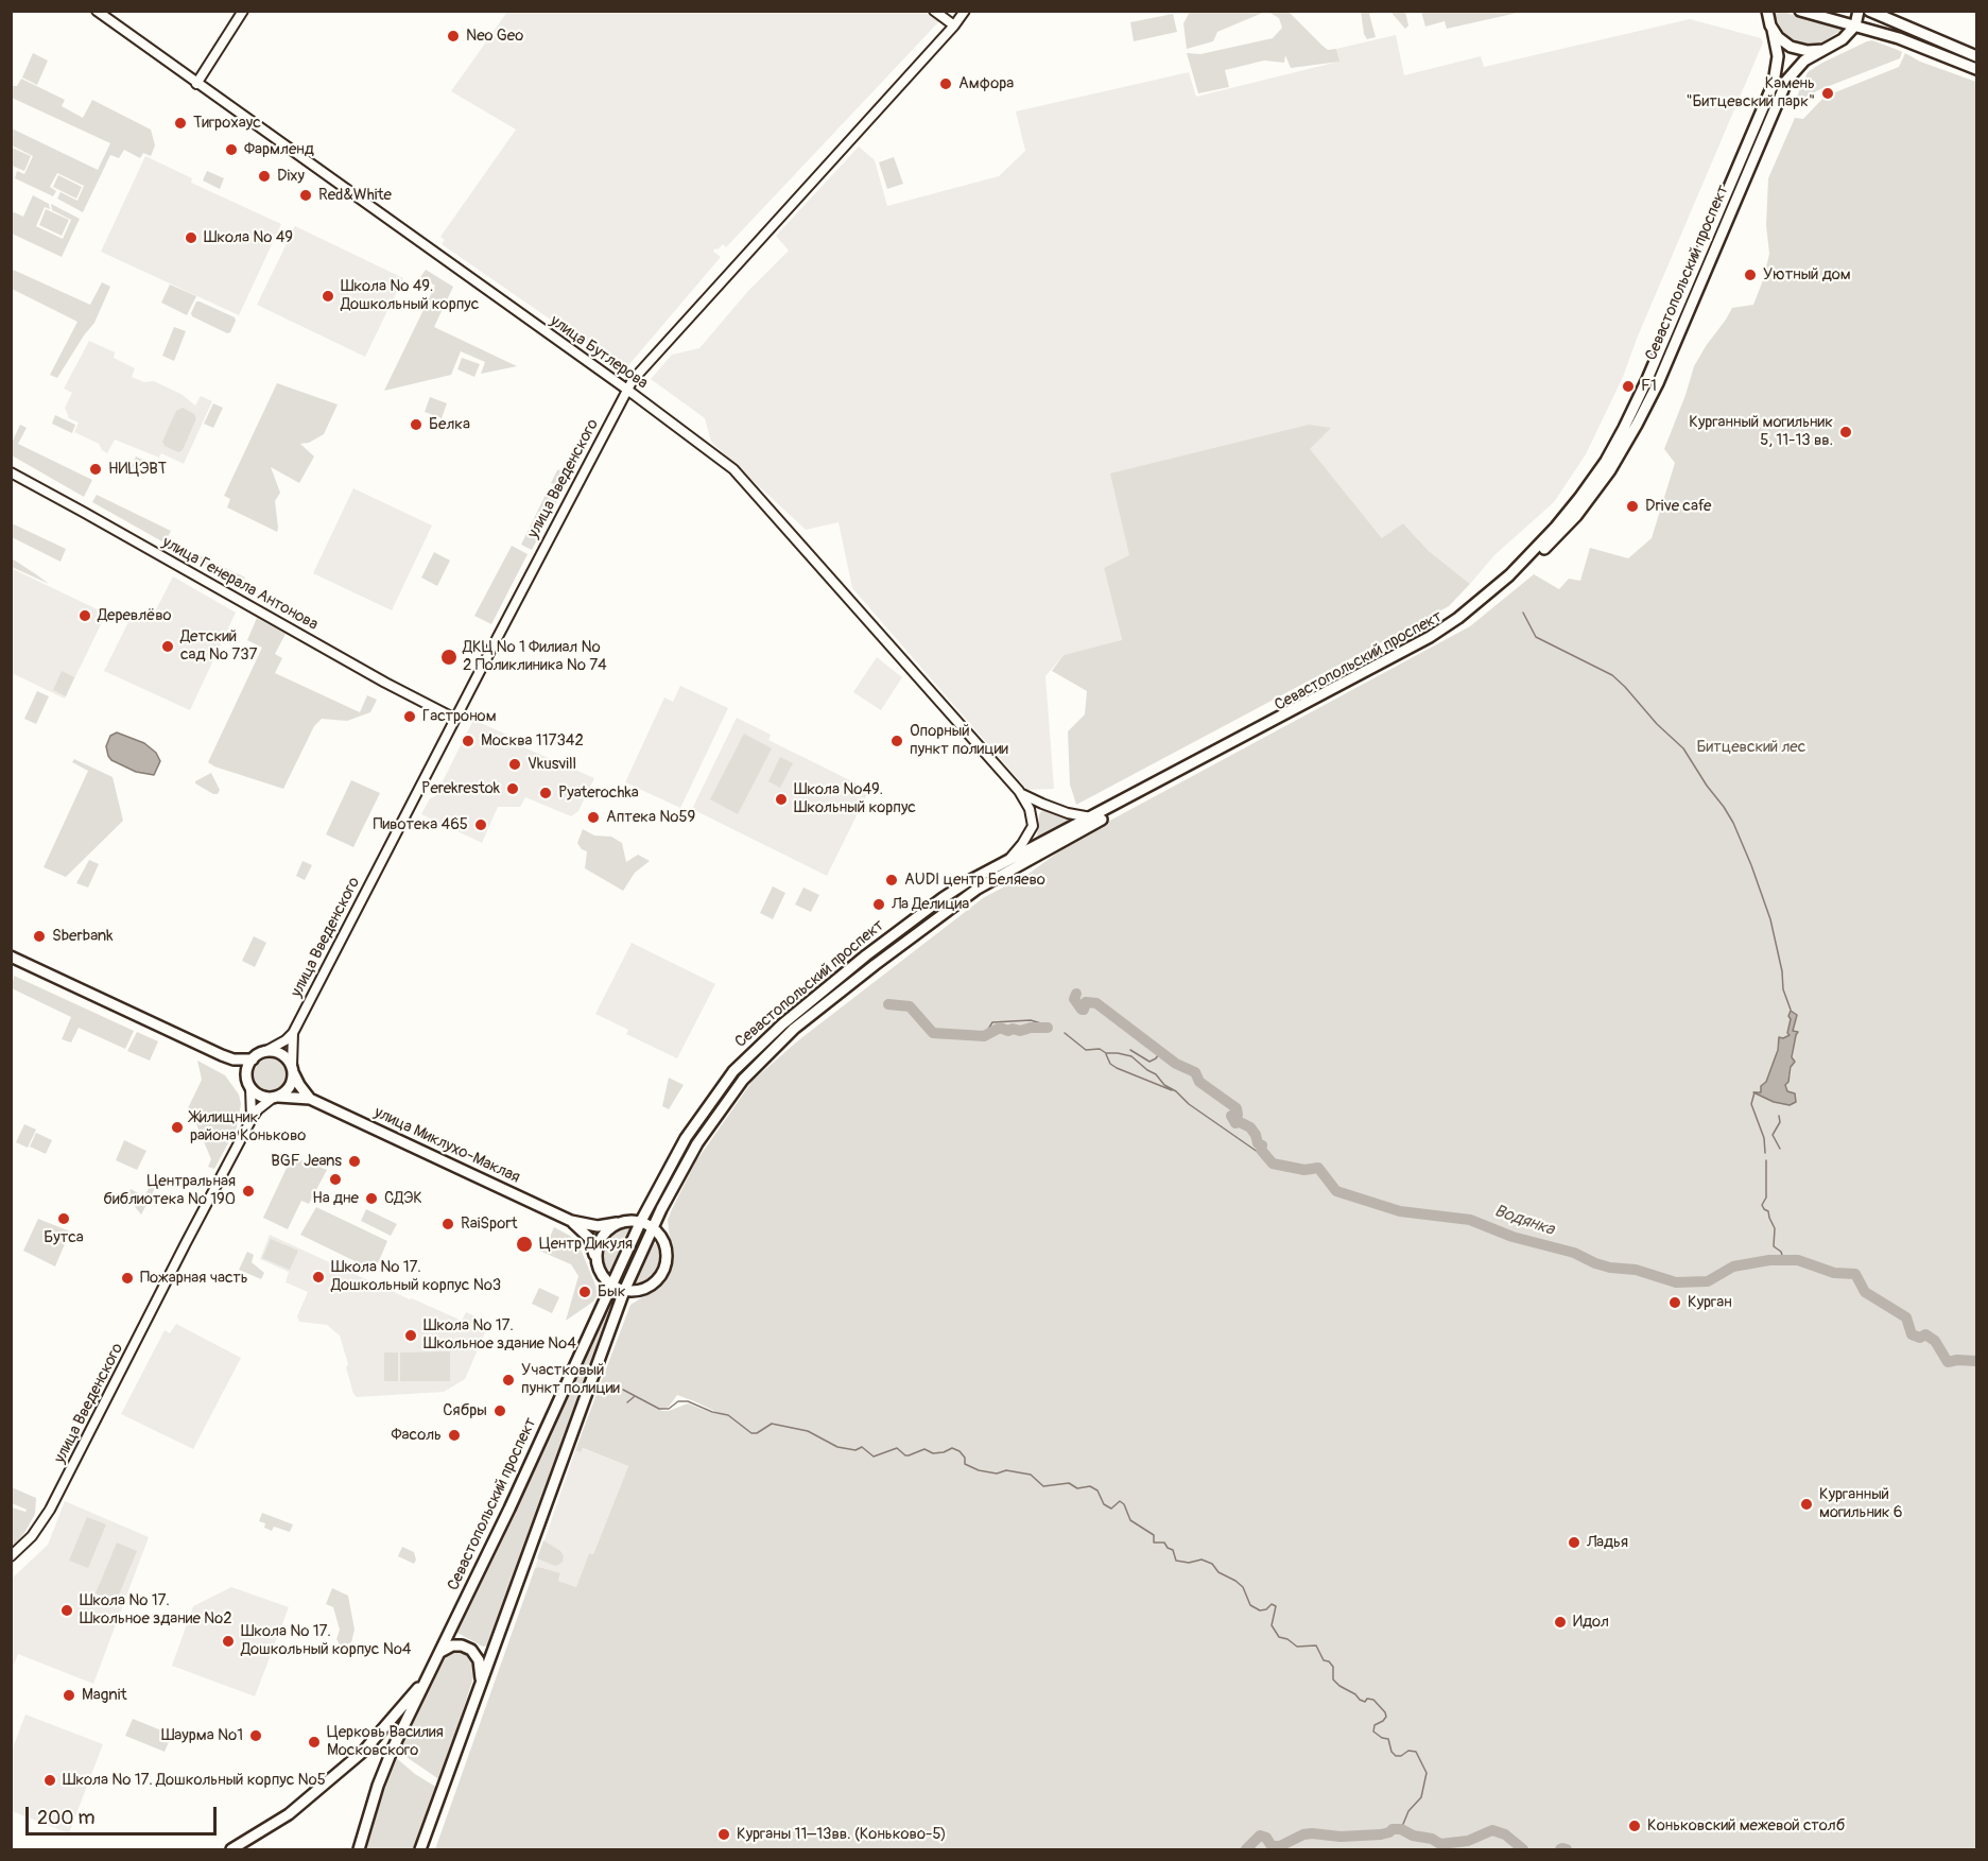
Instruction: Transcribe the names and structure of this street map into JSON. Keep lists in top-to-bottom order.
{
  "streets": {
    "main road": ["Севастопольский проспект", "улица Миклухо-Маклая"],
    "street": ["улица Бутлерова", "улица Введенского", "улица Генерала Антонова"]
  },
  "crossings": [
    ["Севастопольский проспект", "улица Бутлерова"],
    ["Севастопольский проспект", "улица Миклухо-Маклая"],
    ["улица Бутлерова", "улица Введенского"],
    ["улица Введенского", "улица Генерала Антонова"],
    ["улица Введенского", "улица Миклухо-Маклая"]
  ],
  "water": ["Водянка"],
  "parks": ["Битцевский лес"],
  "places": [
    "Neo Geo",
    "Амфора",
    "Камень \"Битцевский парк\"",
    "Тигрохаус",
    "Фармленд",
    "Dixy",
    "Red&White",
    "Школа № 49",
    "Уютный дом",
    "Школа № 49. Дошкольный корпус",
    "F1",
    "Белка",
    "Курганный могильник 5, 11-13 вв.",
    "НИЦЭВТ",
    "Drive cafe",
    "Деревлёво",
    "Детский сад № 737",
    "ДКЦ № 1 Филиал № 2 Поликлиника № 74",
    "Гастроном",
    "Москва 117342",
    "Опорный пункт полиции",
    "Vkusvill",
    "Perekrestok",
    "Pyaterochka",
    "Школа №49. Школьный корпус",
    "Аптека №59",
    "Пивотека 465",
    "AUDI центр Беляево",
    "Ла Делициа",
    "Sberbank",
    "Жилищник района Коньково",
    "BGF Jeans",
    "На дне",
    "Центральная библиотека № 190",
    "СДЭК",
    "Бутса",
    "RaiSport",
    "Центр Дикуля",
    "Школа № 17. Дошкольный корпус №3",
    "Пожарная часть",
    "Бык",
    "Курган",
    "Школа № 17. Школьное здание №4",
    "Участковый пункт полиции",
    "Сябры",
    "Фасоль",
    "Курганный могильник 6",
    "Ладья",
    "Школа № 17. Школьное здание №2",
    "Идол",
    "Школа № 17. Дошкольный корпус №4",
    "Magnit",
    "Шаурма №1",
    "Церковь Василия Московского",
    "Школа № 17. Дошкольный корпус №5",
    "Коньковский межевой столб",
    "Курганы 11–13вв. (Коньково-5)"
  ],
  "scale_bar": "200 m"
}
